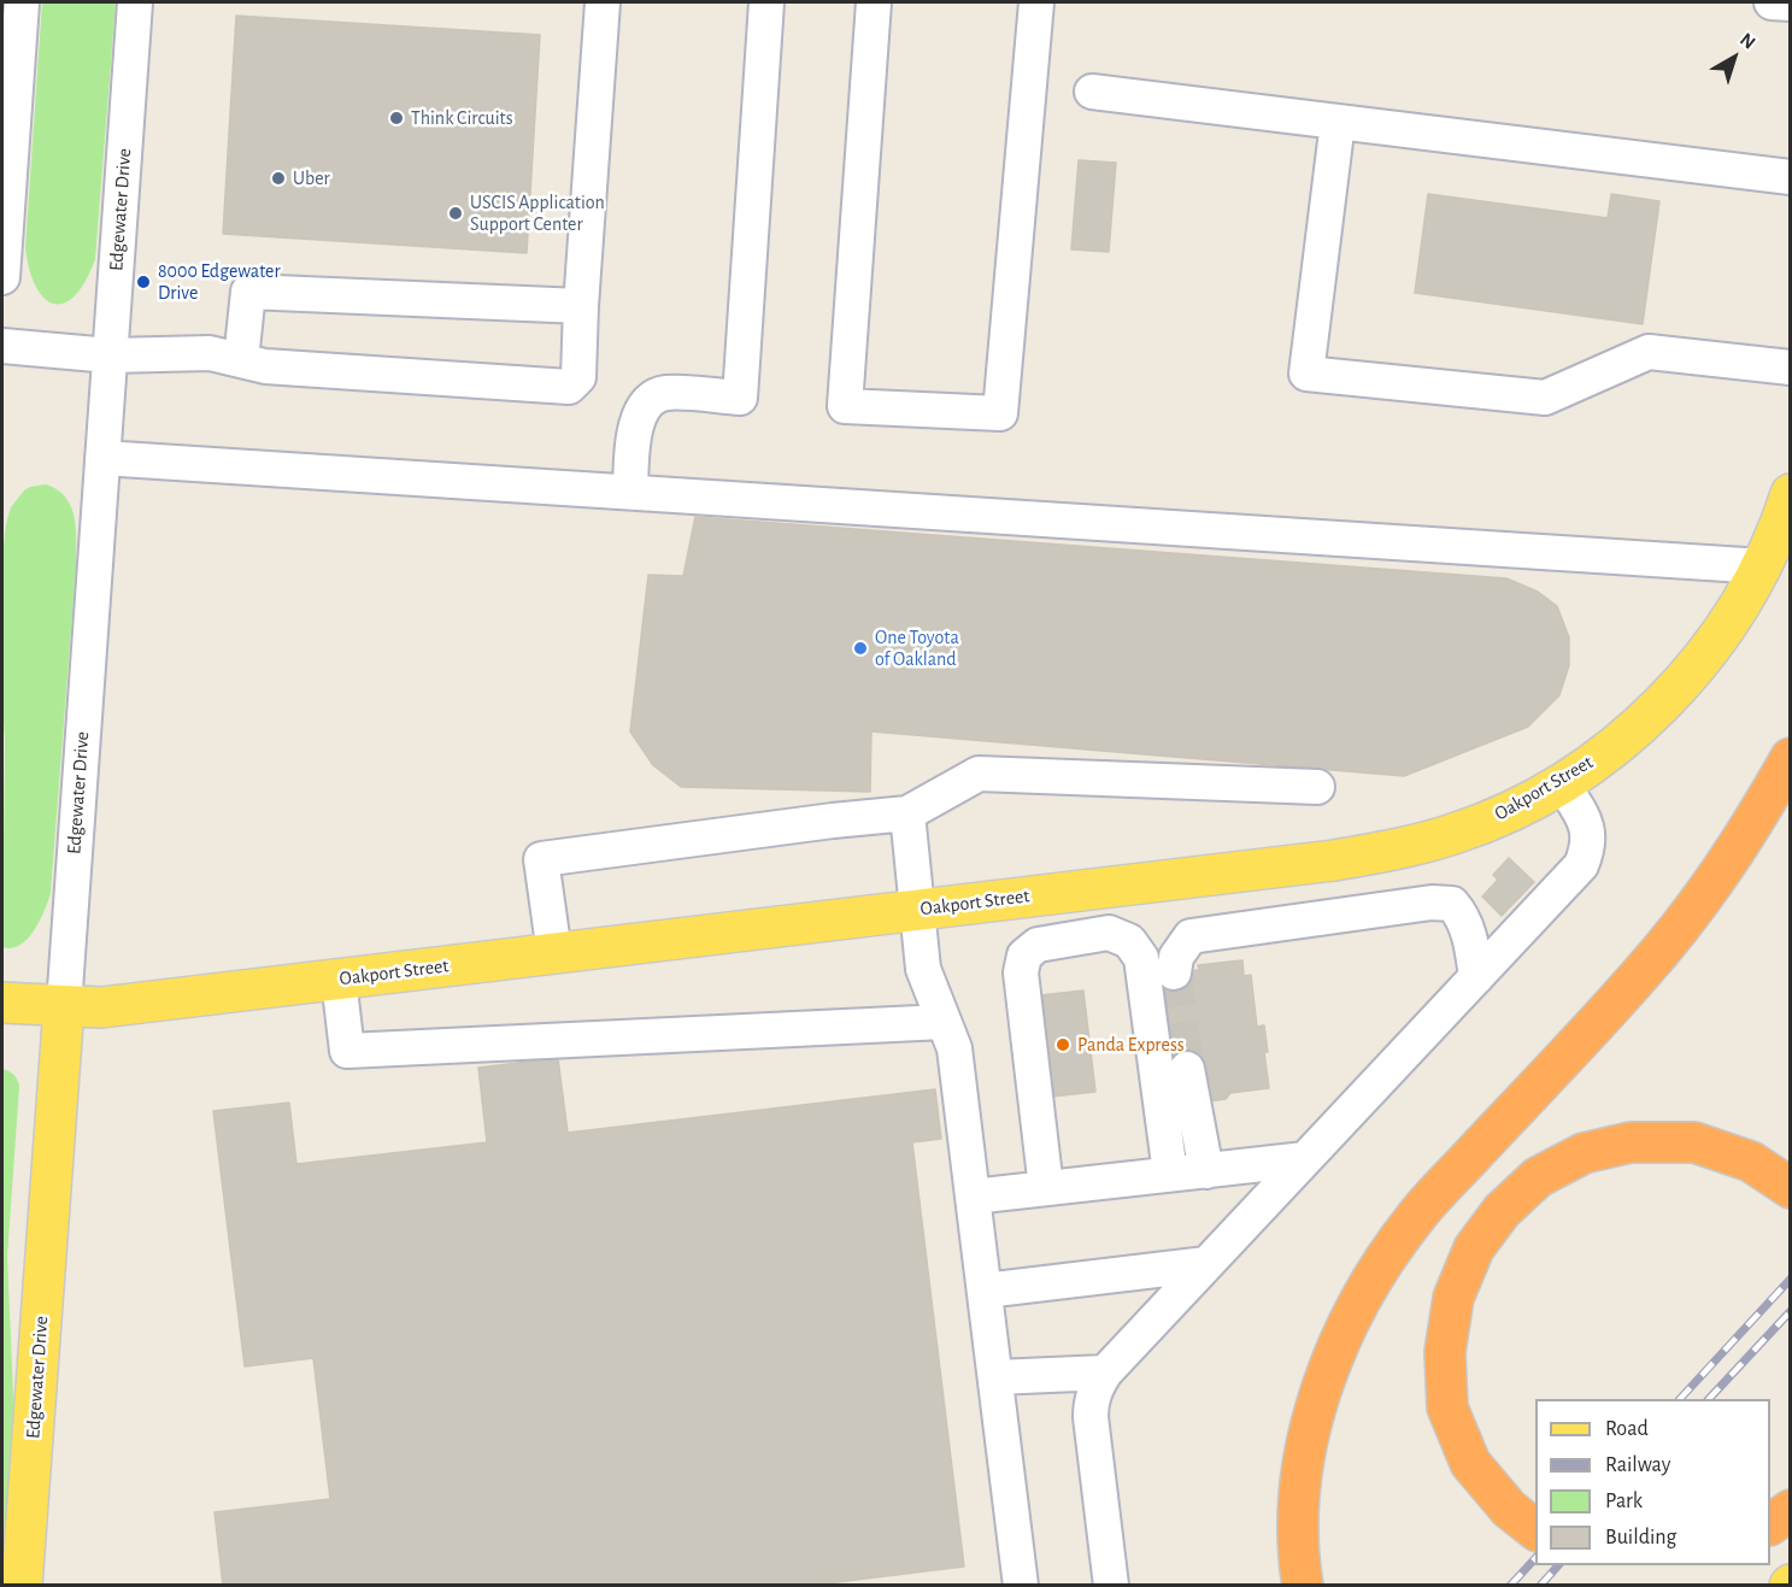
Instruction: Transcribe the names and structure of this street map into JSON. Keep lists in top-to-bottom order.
{
  "streets": {
    "main road": ["Edgewater Drive", "Oakport Street"]
  },
  "crossings": [
    ["Edgewater Drive", "Oakport Street"]
  ],
  "places": [
    "Think Circuits",
    "Uber",
    "USCIS Application Support Center",
    "8000 Edgewater Drive",
    "One Toyota of Oakland",
    "Panda Express"
  ],
  "legend": [
    "Road",
    "Railway",
    "Park",
    "Building"
  ],
  "north": "top right"
}
